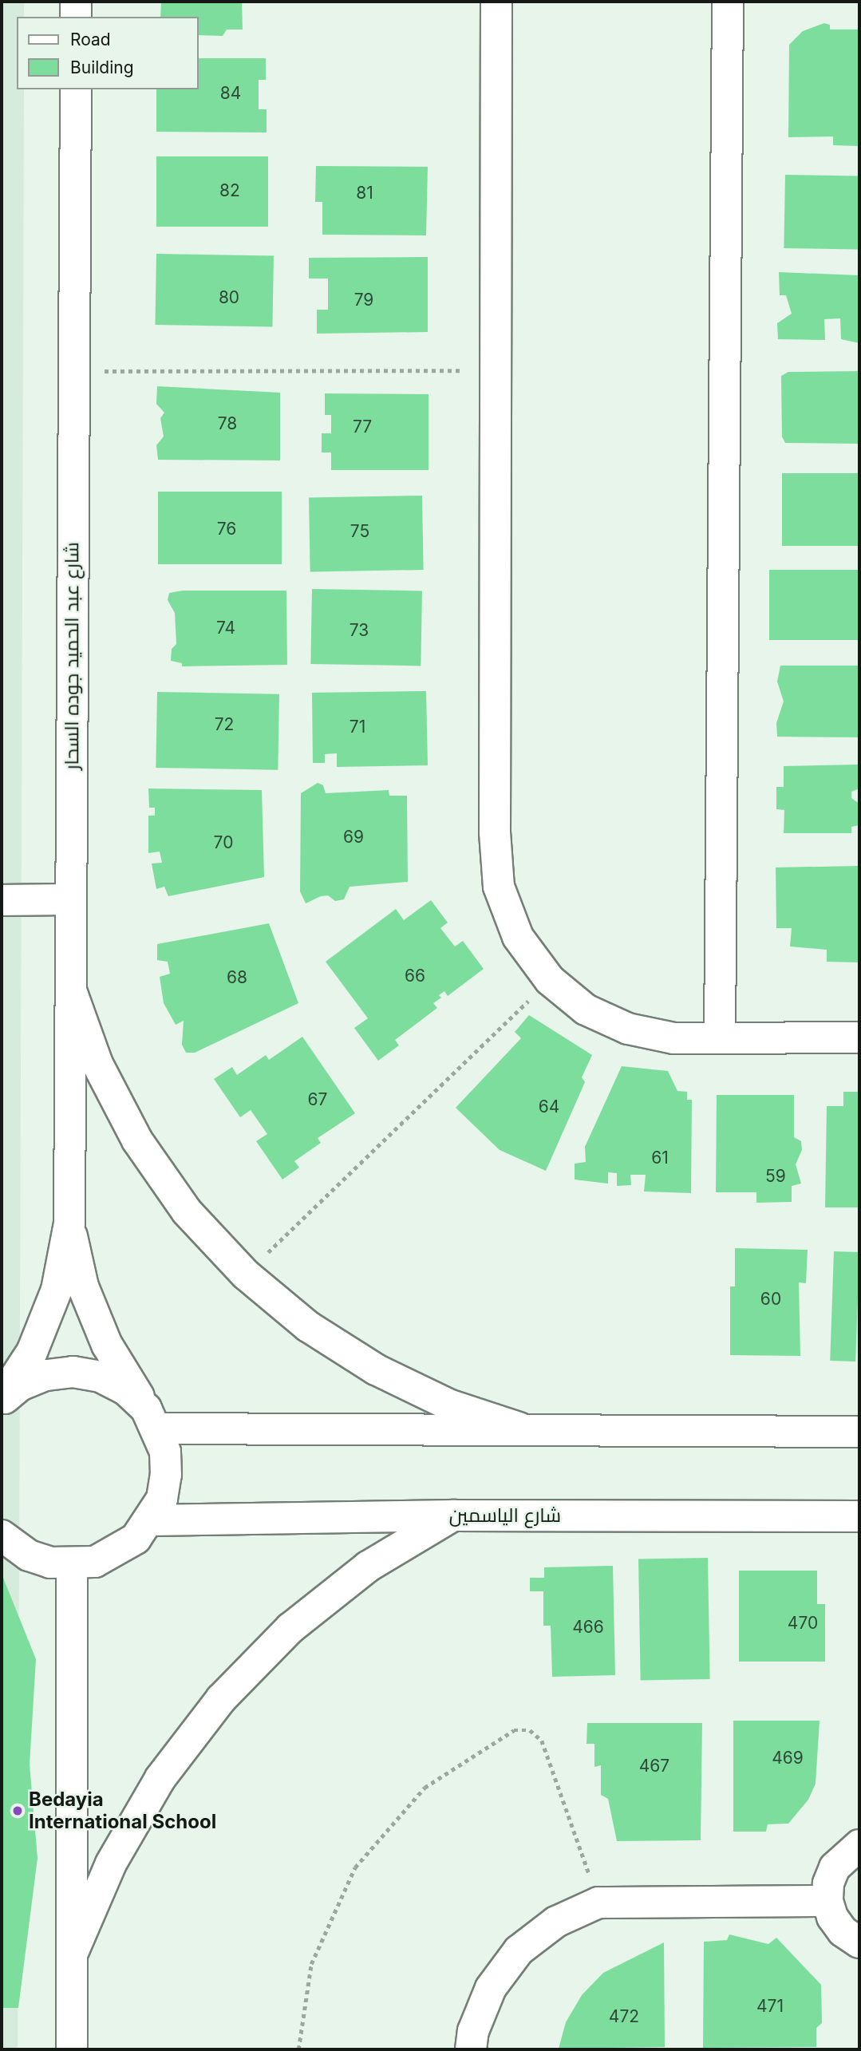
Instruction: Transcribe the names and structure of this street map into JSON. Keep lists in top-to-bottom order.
{
  "streets": {
    "street": ["شارع عبد الحميد جوده السحار", "شارع الياسمين"]
  },
  "crossings": [
    ["شارع عبد الحميد جوده السحار", "شارع الياسمين"]
  ],
  "places": ["Bedayia International School"],
  "house_numbers": [
    "84",
    "82",
    "81",
    "80",
    "79",
    "78",
    "77",
    "76",
    "75",
    "74",
    "73",
    "72",
    "71",
    "69",
    "70",
    "66",
    "68",
    "67",
    "64",
    "61",
    "59",
    "60",
    "470",
    "466",
    "469",
    "467",
    "471",
    "472"
  ],
  "legend": ["Road", "Building"]
}
